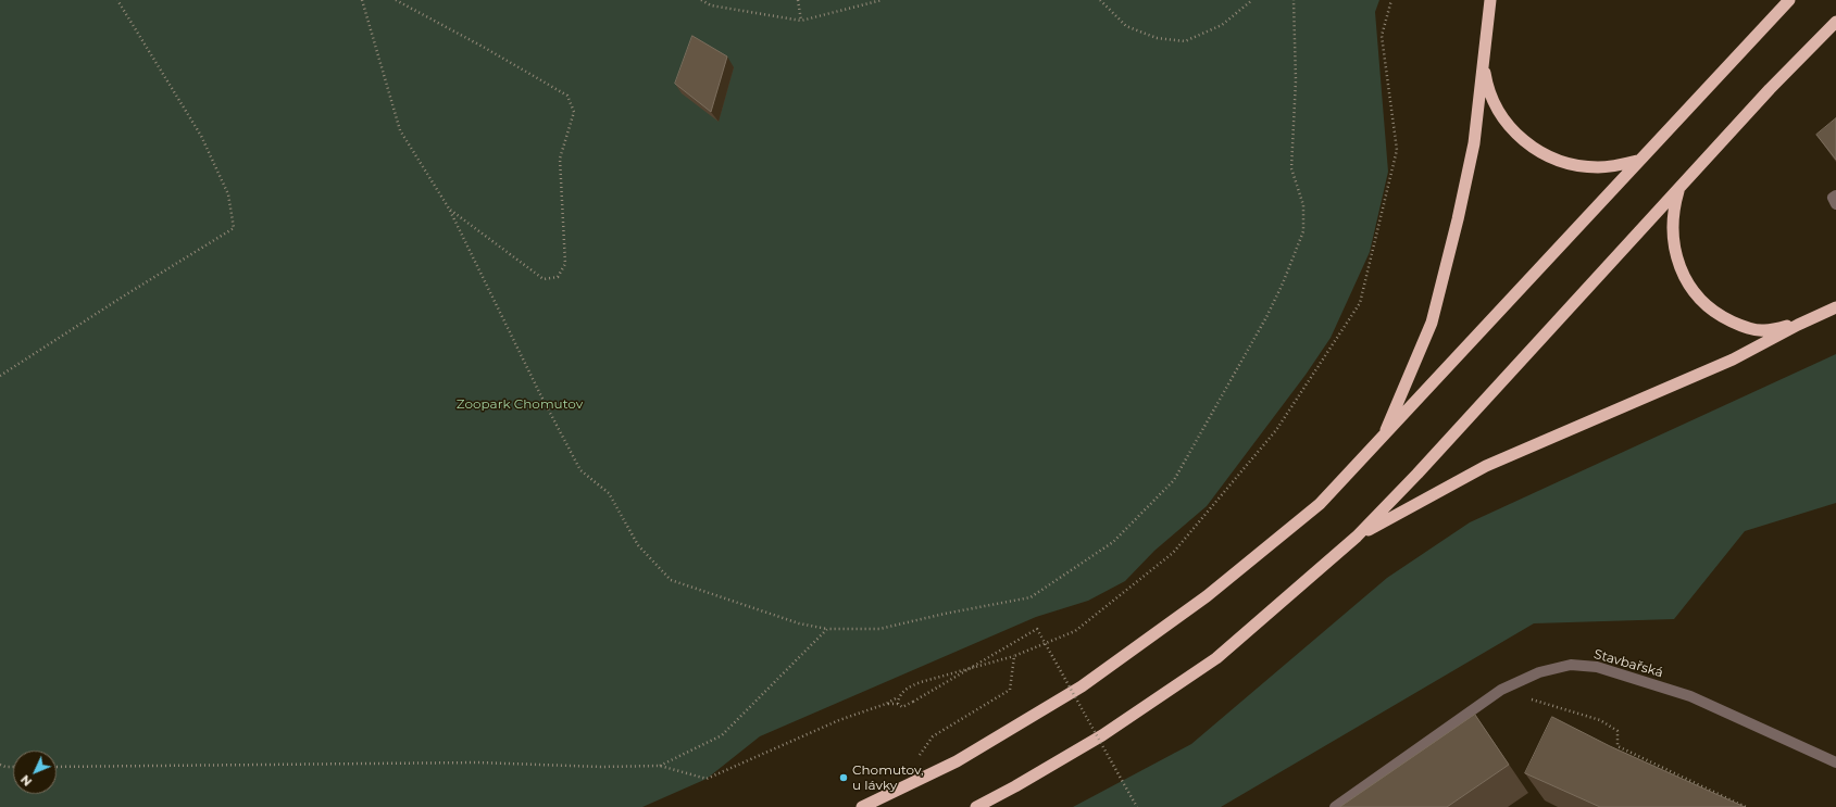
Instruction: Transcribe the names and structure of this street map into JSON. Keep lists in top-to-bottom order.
{
  "streets": {
    "street": ["Stavbařská"]
  },
  "parks": ["Zoopark Chomutov"],
  "places": ["Chomutov, u lávky"],
  "north": "bottom left"
}
